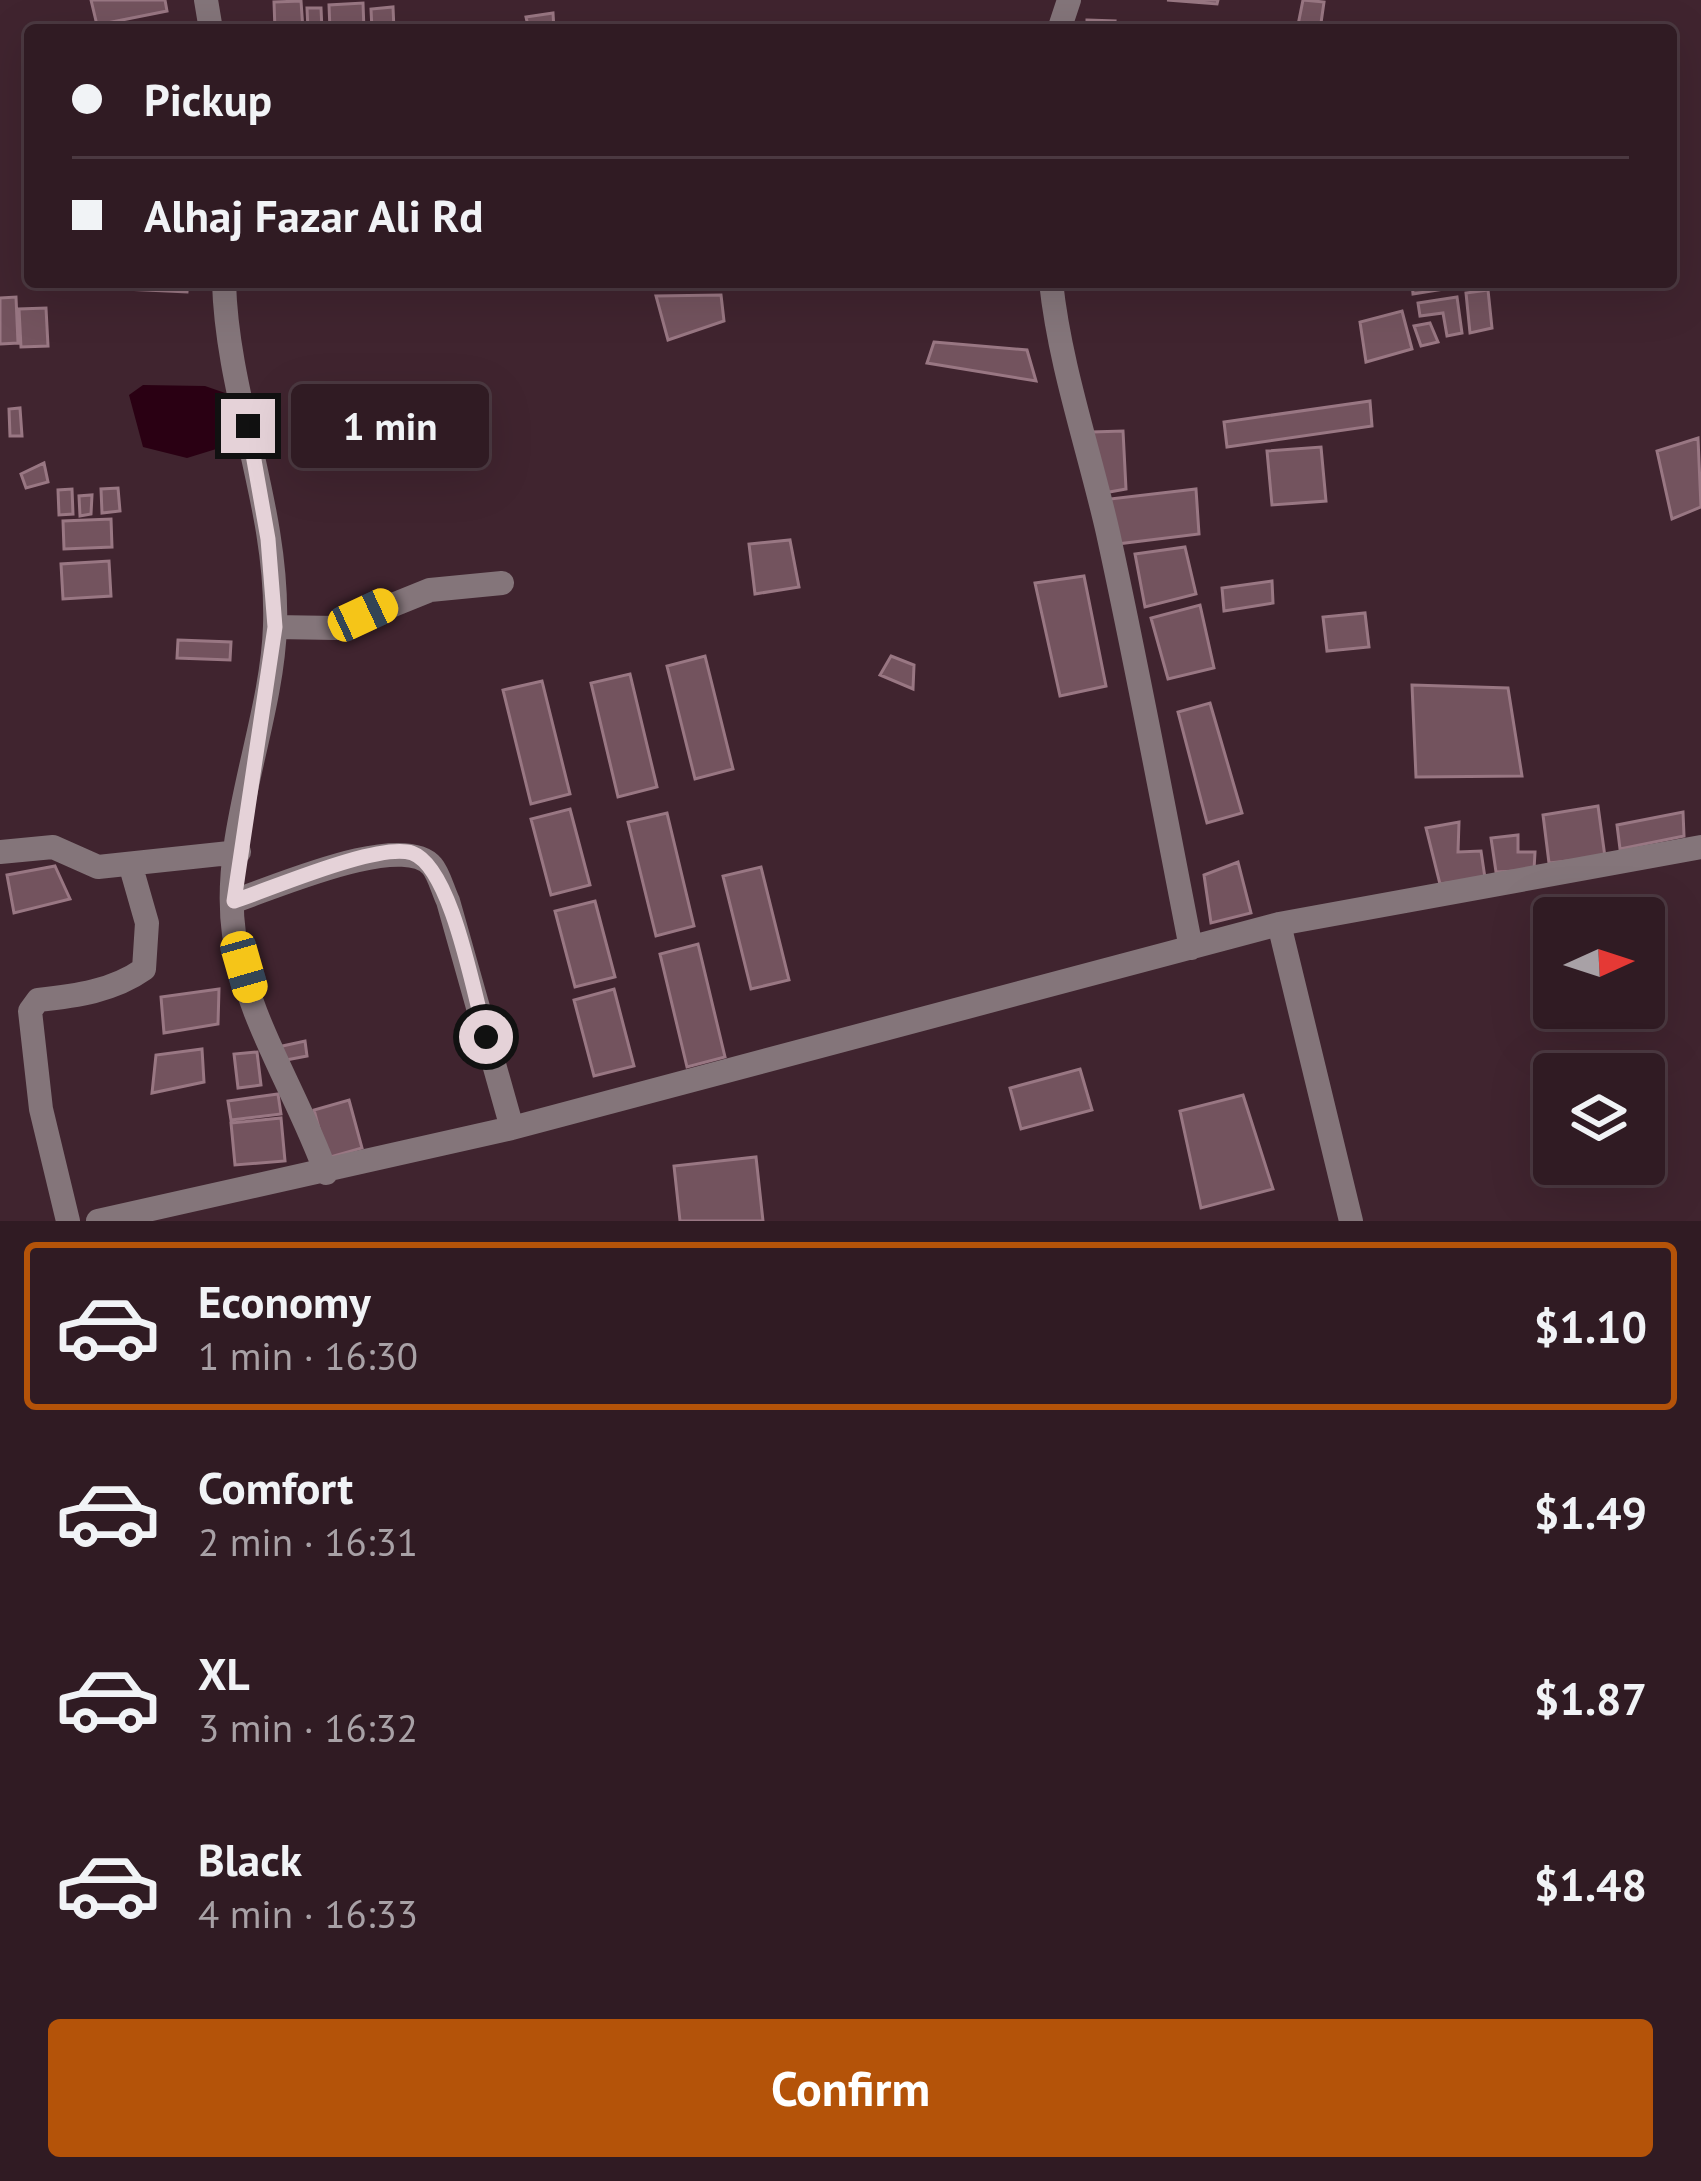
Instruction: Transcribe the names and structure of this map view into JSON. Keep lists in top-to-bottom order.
{
  "north": "right",
  "page": {
    "banner": ["Pickup", "Alhaj Fazar Ali Rd"],
    "bubble": "1 min",
    "list": [
      {
        "name": "Economy",
        "note": "1 min · 16:30",
        "value": "$1.10"
      },
      {
        "name": "Comfort",
        "note": "2 min · 16:31",
        "value": "$1.49"
      },
      {
        "name": "XL",
        "note": "3 min · 16:32",
        "value": "$1.87"
      },
      {
        "name": "Black",
        "note": "4 min · 16:33",
        "value": "$1.48"
      }
    ],
    "buttons": "Confirm"
  }
}
